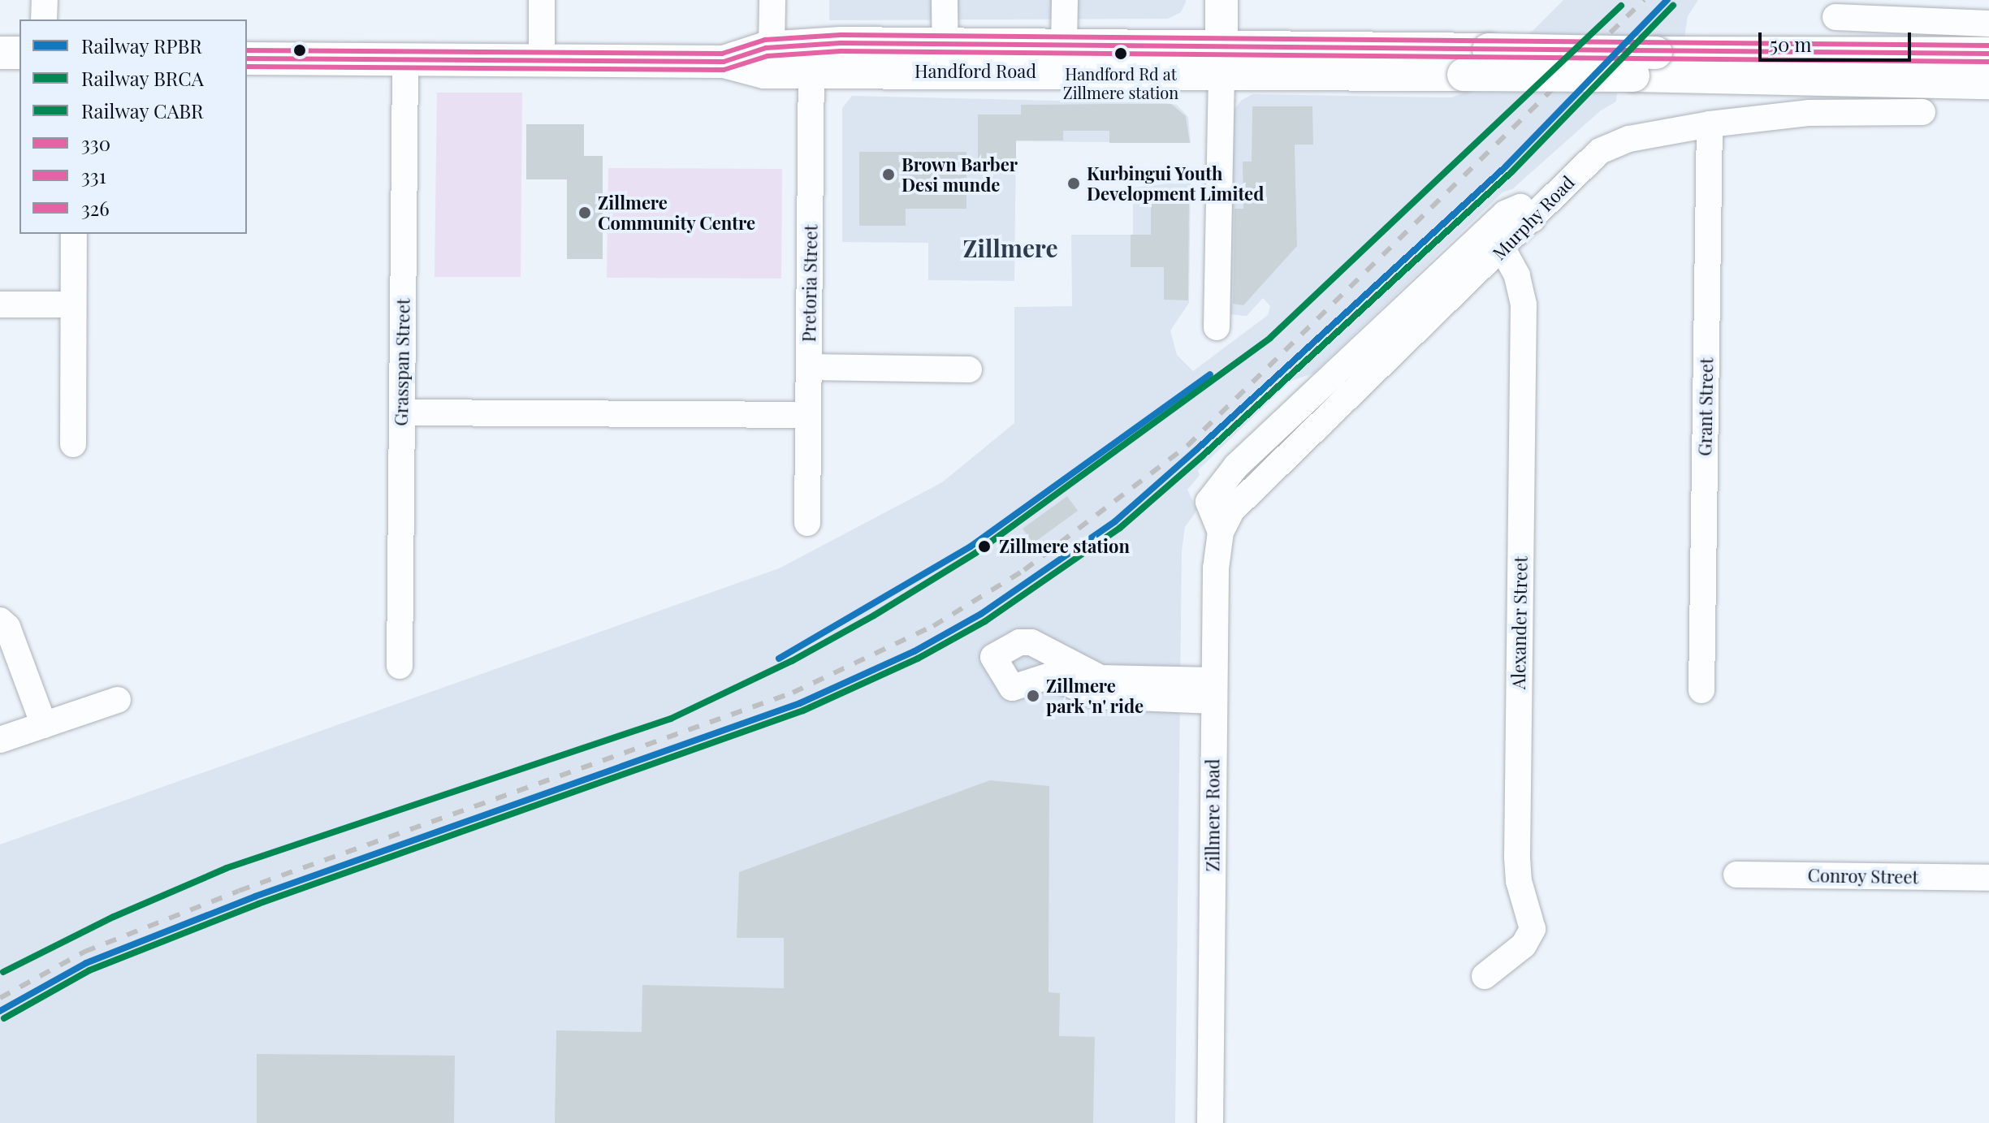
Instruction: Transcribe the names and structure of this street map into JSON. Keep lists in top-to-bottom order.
{
  "streets": {
    "main road": ["Handford Road"],
    "street": [
      "Murphy Road",
      "Pretoria Street",
      "Grasspan Street",
      "Grant Street",
      "Alexander Street",
      "Zillmere Road",
      "Conroy Street"
    ]
  },
  "crossings": [
    ["Handford Road", "Pretoria Street"],
    ["Handford Road", "Grasspan Street"],
    ["Murphy Road", "Grant Street"],
    ["Murphy Road", "Alexander Street"],
    ["Murphy Road", "Zillmere Road"]
  ],
  "districts": ["Zillmere"],
  "places": [
    "Handford Rd at Zillmere station",
    "Brown Barber Desi munde",
    "Kurbingui Youth Development Limited",
    "Zillmere Community Centre",
    "Zillmere station",
    "Zillmere park 'n' ride"
  ],
  "lines": [
    "rail line RPBR",
    "rail line BRCA",
    "rail line CABR",
    "transit line 326",
    "transit line 330",
    "transit line 331"
  ],
  "legend": [
    "Railway RPBR",
    "Railway BRCA",
    "Railway CABR",
    "330",
    "331",
    "326"
  ],
  "scale_bar": "50 m"
}
